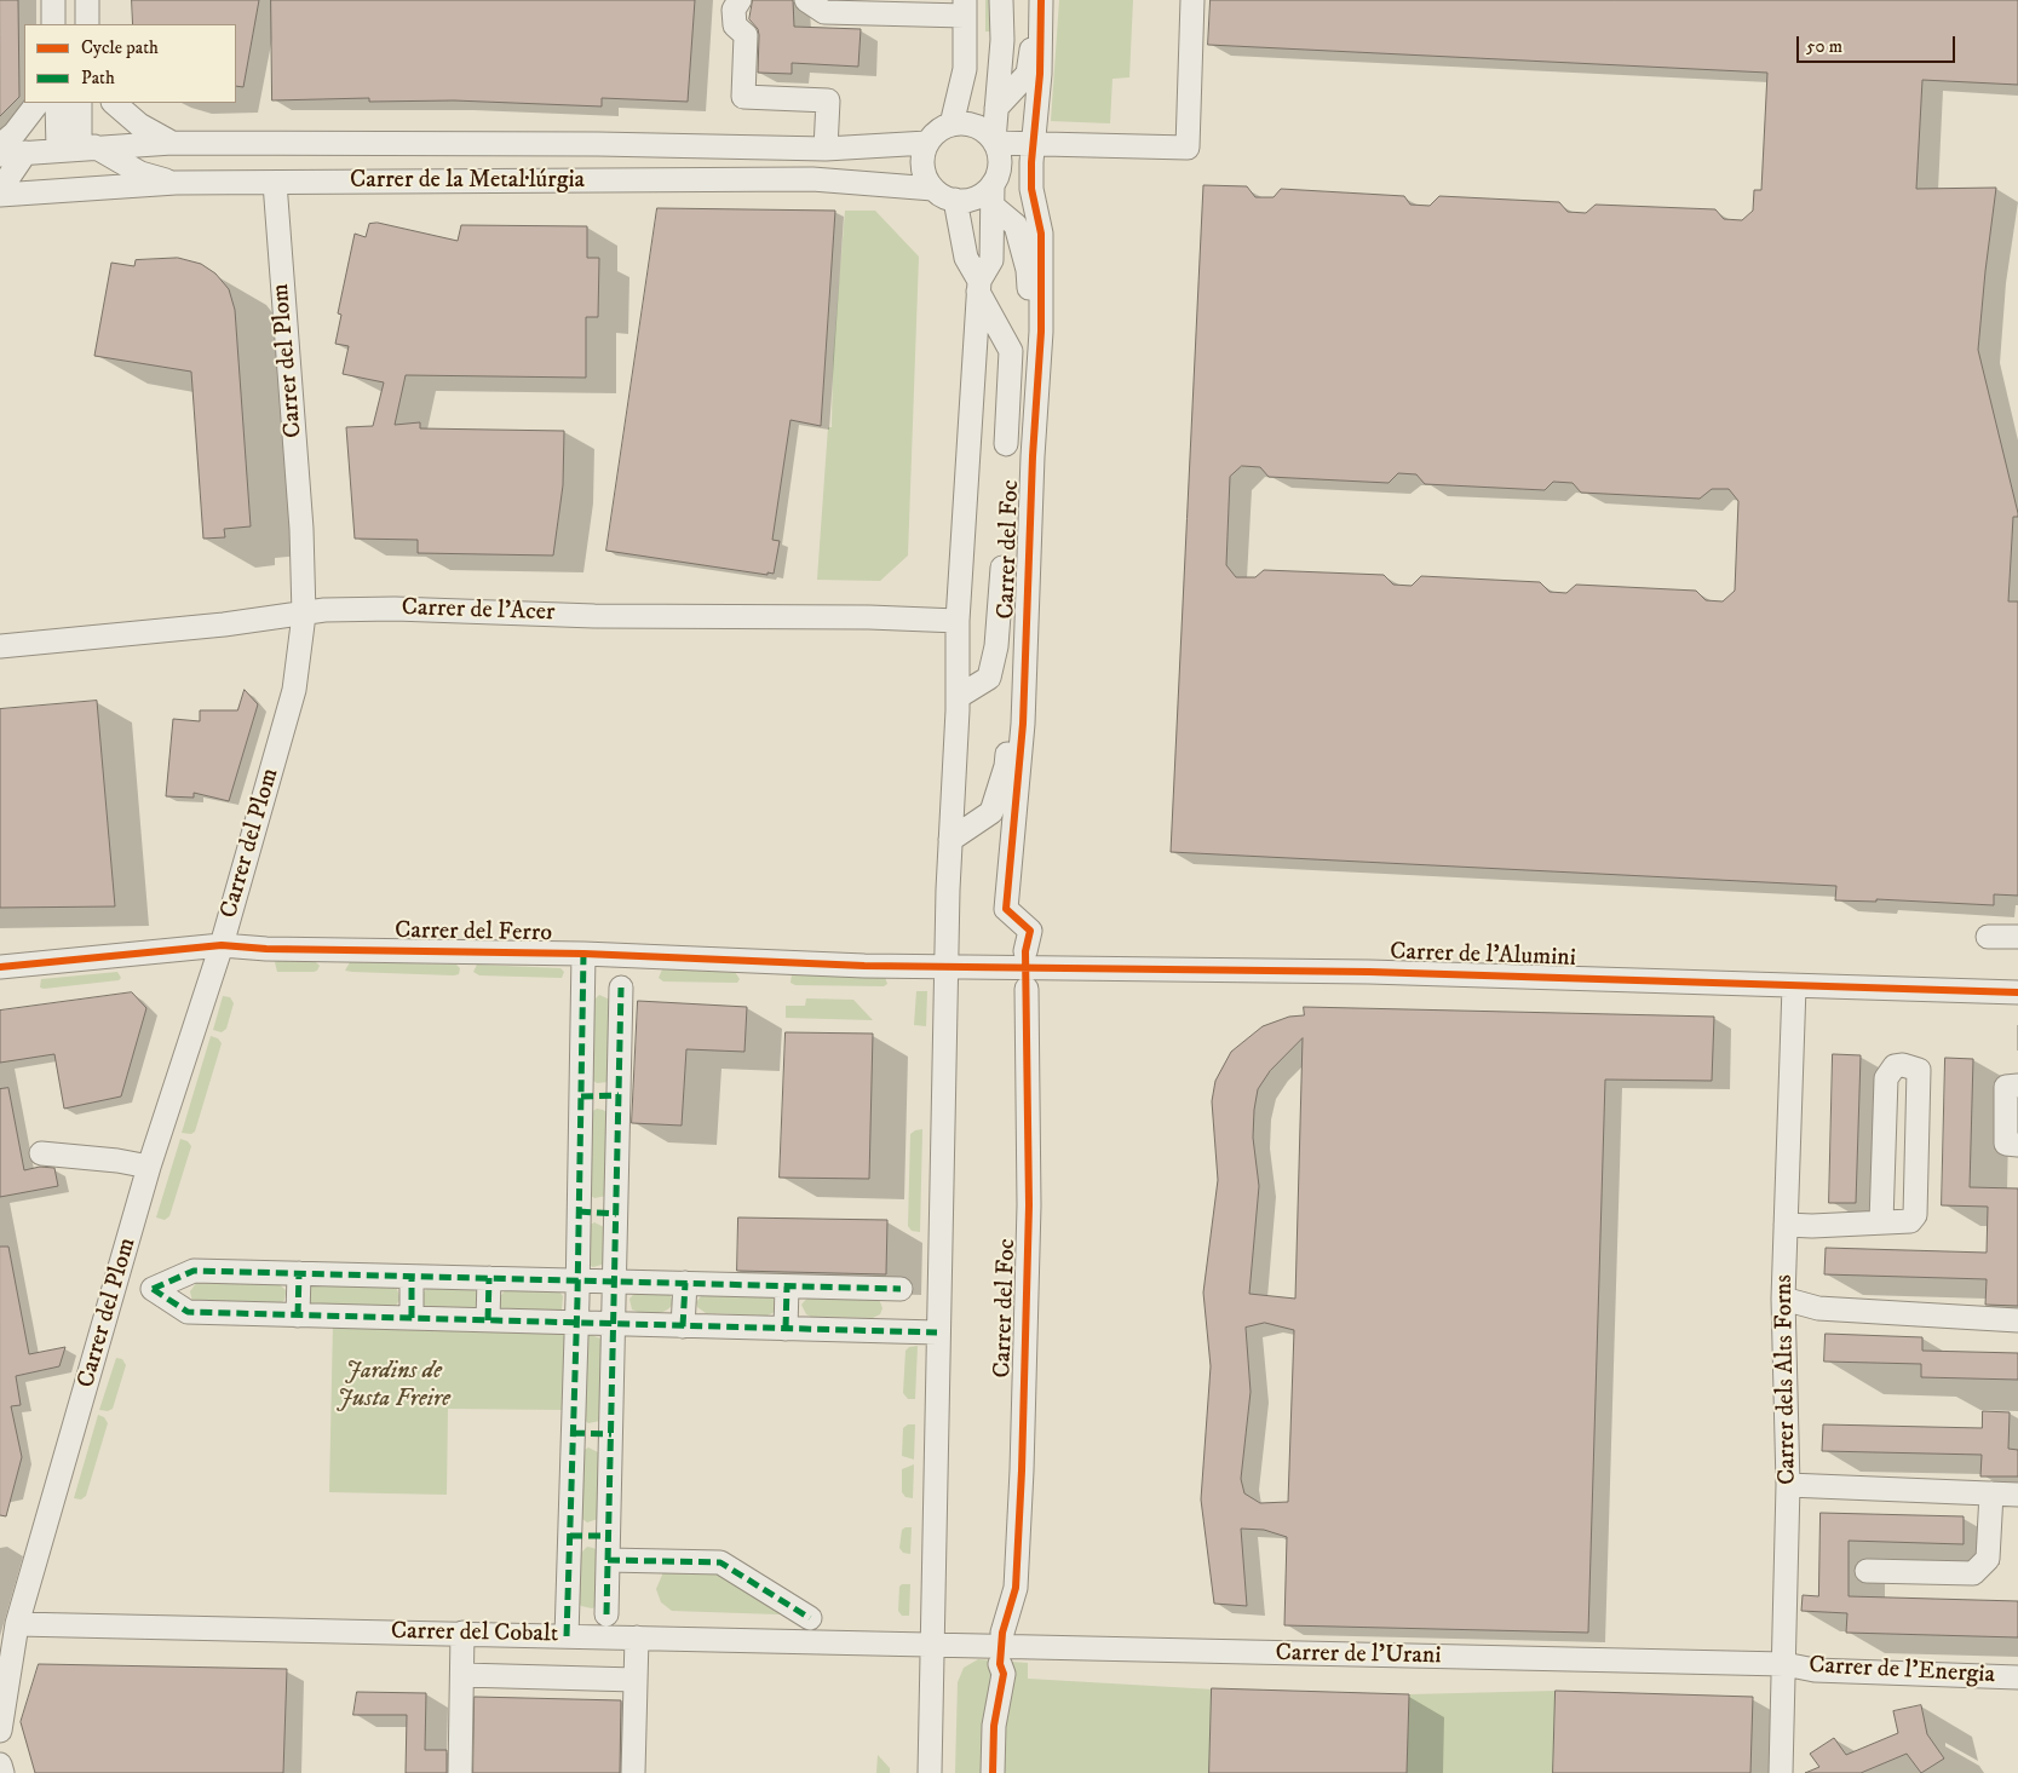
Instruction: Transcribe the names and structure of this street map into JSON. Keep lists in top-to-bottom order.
{
  "streets": {
    "street": [
      "Carrer de la Metal·lúrgia",
      "Carrer del Plom",
      "Carrer del Foc",
      "Carrer de l'Acer",
      "Carrer del Ferro",
      "Carrer de l'Alumini",
      "Carrer dels Alts Forns",
      "Carrer del Cobalt",
      "Carrer de l'Urani",
      "Carrer de l'Energia"
    ]
  },
  "crossings": [
    ["Carrer de la Metal·lúrgia", "Carrer del Plom"],
    ["Carrer de la Metal·lúrgia", "Carrer del Foc"],
    ["Carrer del Plom", "Carrer de l'Acer"],
    ["Carrer del Plom", "Carrer del Ferro"],
    ["Carrer del Plom", "Carrer del Cobalt"],
    ["Carrer del Foc", "Carrer de l'Acer"],
    ["Carrer del Foc", "Carrer del Ferro"],
    ["Carrer del Foc", "Carrer de l'Alumini"],
    ["Carrer del Foc", "Carrer del Cobalt"],
    ["Carrer del Foc", "Carrer de l'Urani"],
    ["Carrer del Ferro", "Carrer de l'Alumini"],
    ["Carrer de l'Alumini", "Carrer dels Alts Forns"],
    ["Carrer dels Alts Forns", "Carrer de l'Urani"],
    ["Carrer dels Alts Forns", "Carrer de l'Energia"],
    ["Carrer del Cobalt", "Carrer de l'Urani"],
    ["Carrer de l'Urani", "Carrer de l'Energia"]
  ],
  "parks": ["Jardins de Justa Freire"],
  "legend": ["Cycle path", "Path"],
  "scale_bar": "50 m"
}
